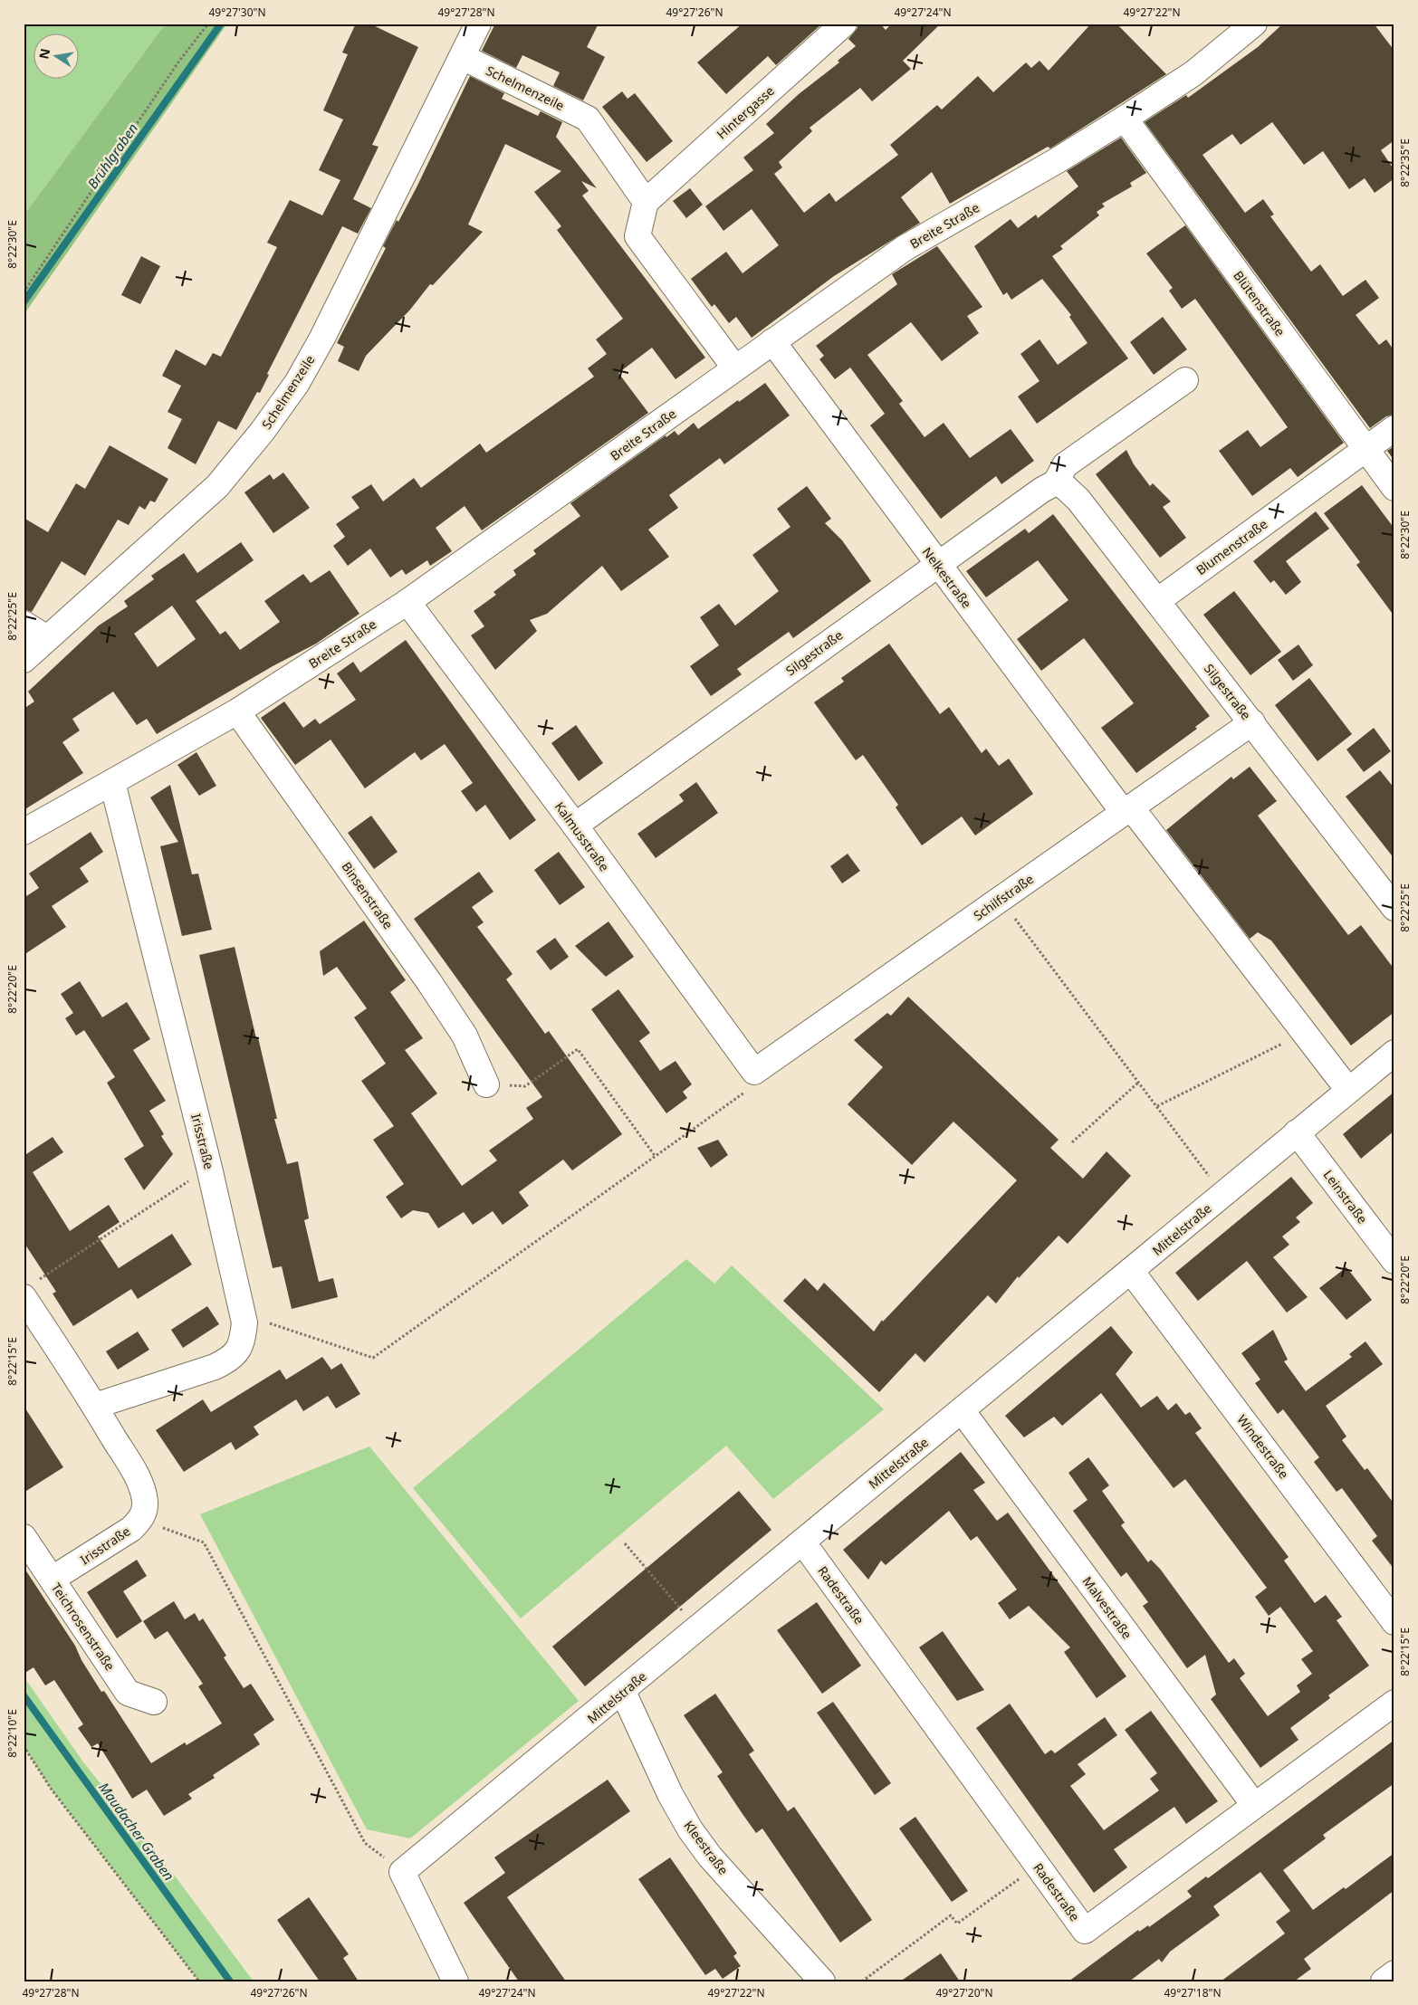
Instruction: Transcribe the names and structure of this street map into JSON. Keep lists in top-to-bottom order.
{
  "streets": {
    "street": [
      "Schelmenzeile",
      "Hintergasse",
      "Breite Straße",
      "Blütenstraße",
      "Blumenstraße",
      "Nelkestraße",
      "Silgestraße",
      "Kalmusstraße",
      "Binsenstraße",
      "Schilfstraße",
      "Irisstraße",
      "Leinstraße",
      "Mittelstraße",
      "Windestraße",
      "Radestraße",
      "Malvestraße",
      "Teichrosenstraße",
      "Kleestraße"
    ]
  },
  "crossings": [
    ["Schelmenzeile", "Hintergasse"],
    ["Breite Straße", "Blütenstraße"],
    ["Breite Straße", "Nelkestraße"],
    ["Breite Straße", "Kalmusstraße"],
    ["Breite Straße", "Binsenstraße"],
    ["Breite Straße", "Irisstraße"],
    ["Blütenstraße", "Blumenstraße"],
    ["Blumenstraße", "Silgestraße"],
    ["Nelkestraße", "Silgestraße"],
    ["Nelkestraße", "Schilfstraße"],
    ["Nelkestraße", "Mittelstraße"],
    ["Silgestraße", "Kalmusstraße"],
    ["Silgestraße", "Schilfstraße"],
    ["Kalmusstraße", "Schilfstraße"],
    ["Irisstraße", "Teichrosenstraße"],
    ["Leinstraße", "Mittelstraße"],
    ["Mittelstraße", "Windestraße"],
    ["Mittelstraße", "Radestraße"],
    ["Mittelstraße", "Malvestraße"],
    ["Mittelstraße", "Kleestraße"],
    ["Radestraße", "Malvestraße"]
  ],
  "water": ["Brühlgraben", "Maudacher Graben"],
  "north": "left",
  "coordinates": [
    "49°27'30\"N",
    "49°27'28\"N",
    "49°27'26\"N",
    "49°27'24\"N",
    "49°27'22\"N",
    "8°22'35\"E",
    "8°22'30\"E",
    "8°22'25\"E",
    "8°22'20\"E",
    "8°22'15\"E",
    "8°22'10\"E",
    "49°27'20\"N",
    "49°27'18\"N"
  ]
}
